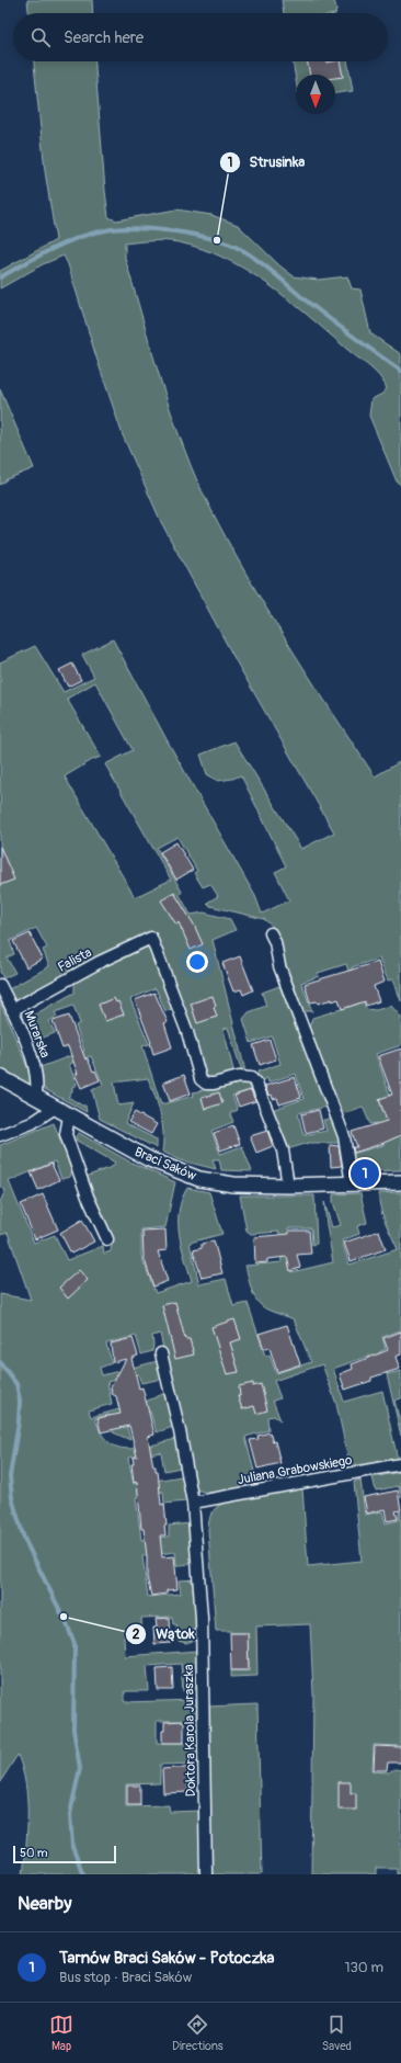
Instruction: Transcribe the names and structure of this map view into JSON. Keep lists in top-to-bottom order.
{
  "streets": {
    "street": [
      "Falista",
      "Murarska",
      "Braci Saków",
      "Juliana Grabowskiego",
      "Doktora Karola Juraszka"
    ]
  },
  "crossings": [
    ["Falista", "Murarska"],
    ["Falista", "Braci Saków"],
    ["Murarska", "Braci Saków"],
    ["Juliana Grabowskiego", "Doktora Karola Juraszka"]
  ],
  "places": ["Strusinka", "Wątok"],
  "scale_bar": "50 m",
  "north": "bottom",
  "page": {
    "search": "Search here",
    "pins": "1",
    "scale": "50 m",
    "heading": "Nearby",
    "list": [
      {
        "mark": "1",
        "name": "Tarnów Braci Saków - Potoczka",
        "note": "Bus stop · Braci Saków",
        "value": "130 m"
      }
    ],
    "nav": ["Map", "Directions", "Saved"]
  }
}
